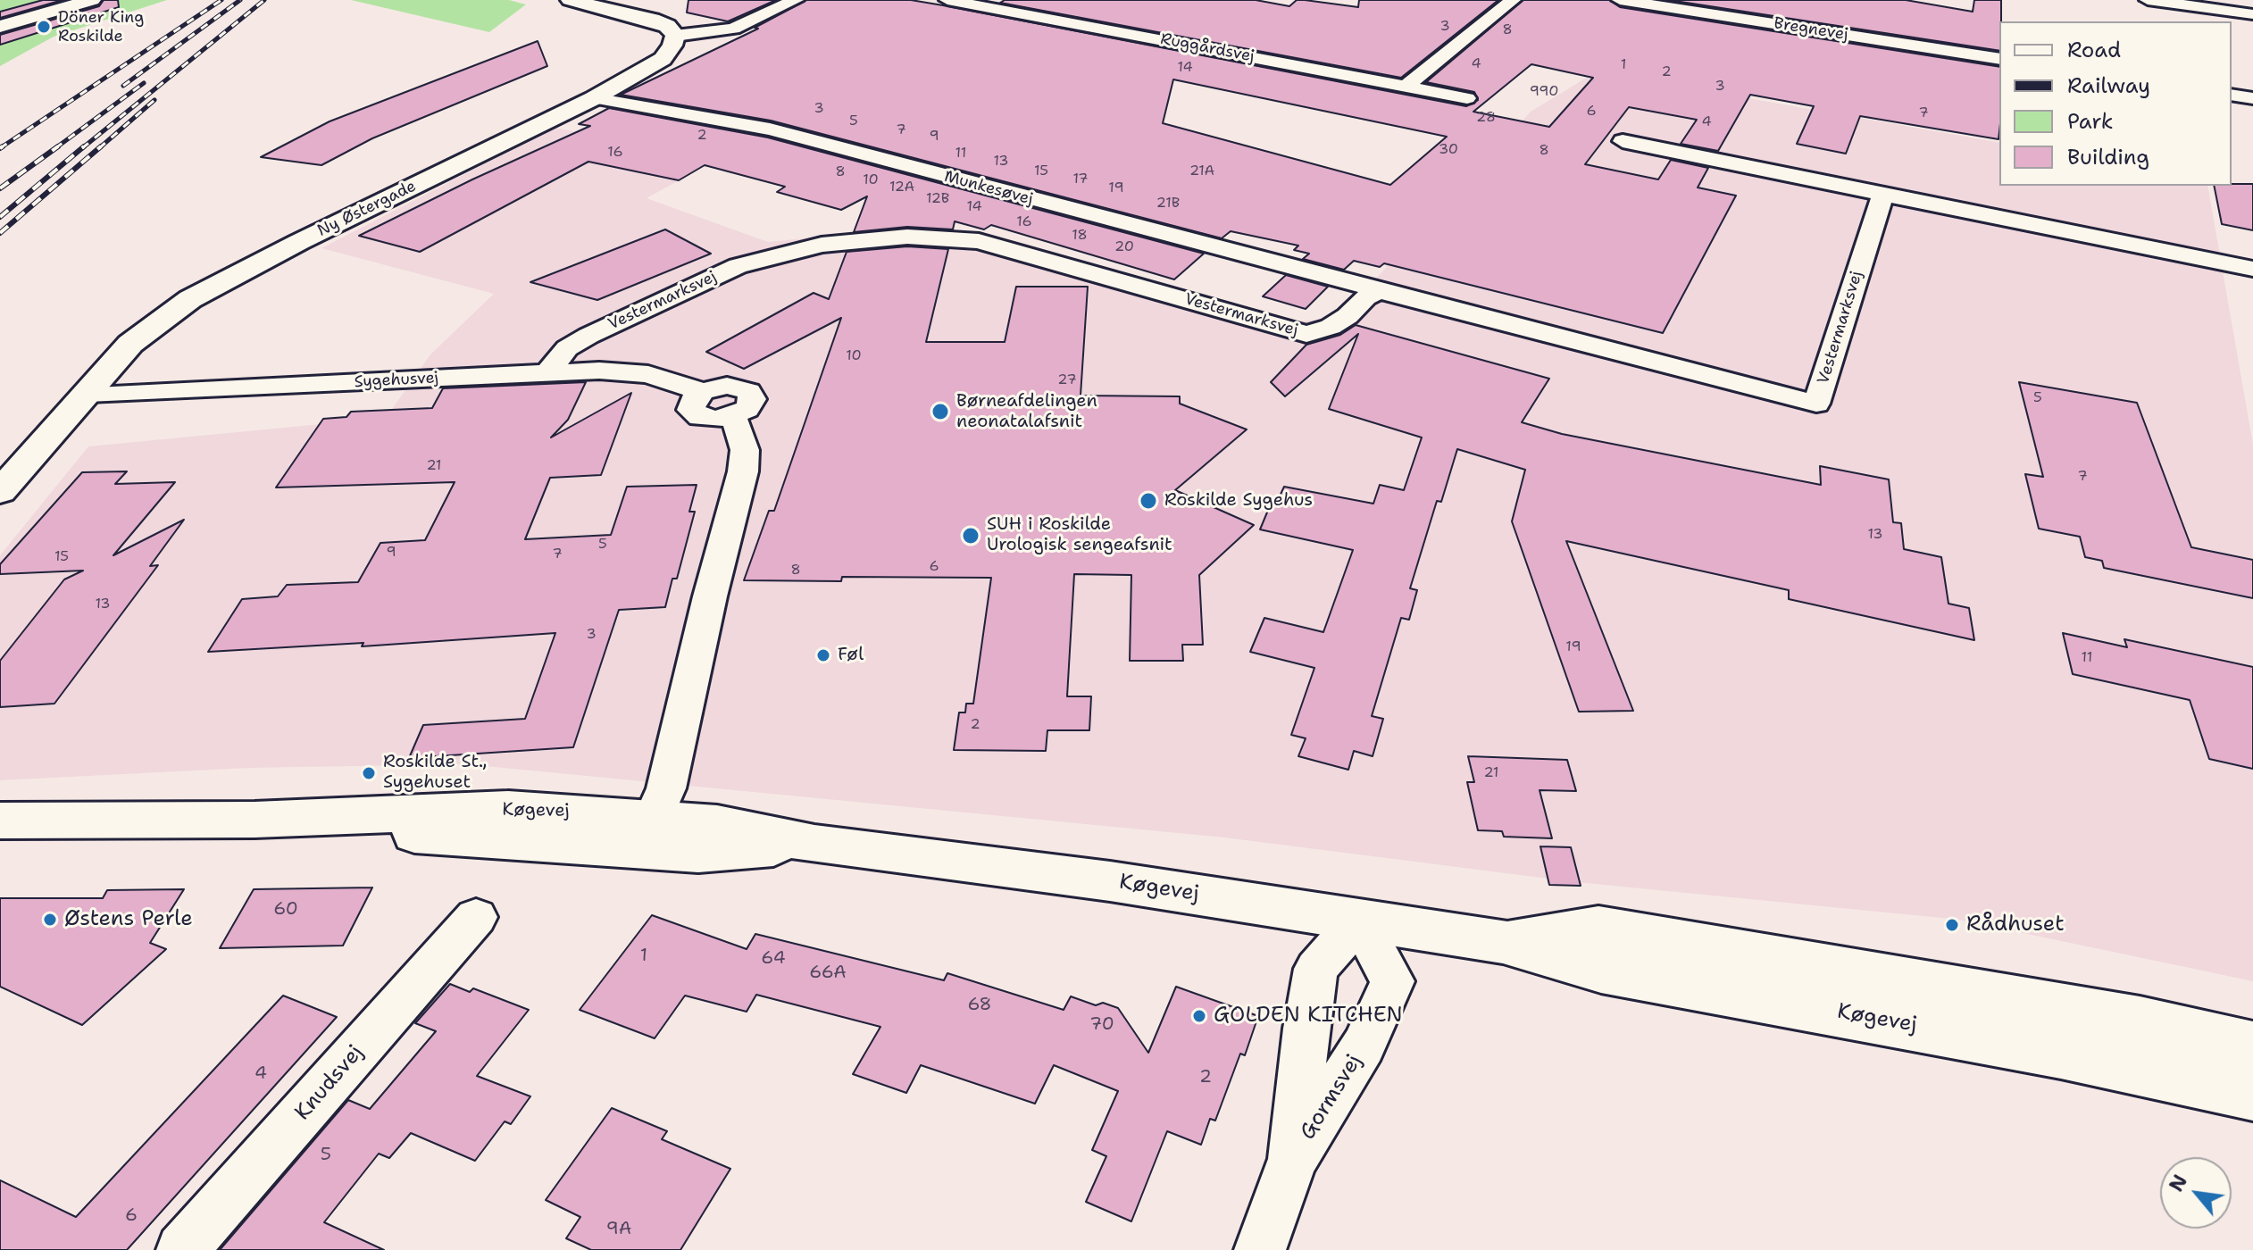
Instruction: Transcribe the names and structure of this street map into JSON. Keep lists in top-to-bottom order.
{
  "streets": {
    "street": [
      "Bregnevej",
      "Ruggårdsvej",
      "Munkesøvej",
      "Ny Østergade",
      "Vestermarksvej",
      "Sygehusvej",
      "Køgevej",
      "Knudsvej",
      "Gormsvej"
    ]
  },
  "crossings": [
    ["Munkesøvej", "Ny Østergade"],
    ["Munkesøvej", "Vestermarksvej"],
    ["Ny Østergade", "Sygehusvej"],
    ["Vestermarksvej", "Sygehusvej"],
    ["Sygehusvej", "Køgevej"],
    ["Køgevej", "Gormsvej"]
  ],
  "places": [
    "Döner King Roskilde",
    "Børneafdelingen neonatalafsnit",
    "Roskilde Sygehus",
    "SUH i Roskilde Urologisk sengeafsnit",
    "Føl",
    "Roskilde St., Sygehuset",
    "Østens Perle",
    "Rådhuset",
    "GOLDEN KITCHEN"
  ],
  "house_numbers": [
    "3",
    "8",
    "4",
    "1",
    "14",
    "2",
    "3",
    "990",
    "3",
    "6",
    "7",
    "28",
    "5",
    "4",
    "7",
    "2",
    "9",
    "30",
    "8",
    "16",
    "11",
    "13",
    "15",
    "21A",
    "8",
    "17",
    "10",
    "12A",
    "19",
    "12B",
    "21B",
    "14",
    "16",
    "18",
    "20",
    "10",
    "27",
    "5",
    "21",
    "7",
    "13",
    "5",
    "9",
    "7",
    "15",
    "6",
    "8",
    "13",
    "3",
    "19",
    "11",
    "2",
    "21",
    "60",
    "1",
    "64",
    "66A",
    "68",
    "70",
    "4",
    "2",
    "5",
    "6",
    "9A"
  ],
  "legend": [
    "Road",
    "Railway",
    "Park",
    "Building"
  ],
  "north": "top left"
}
